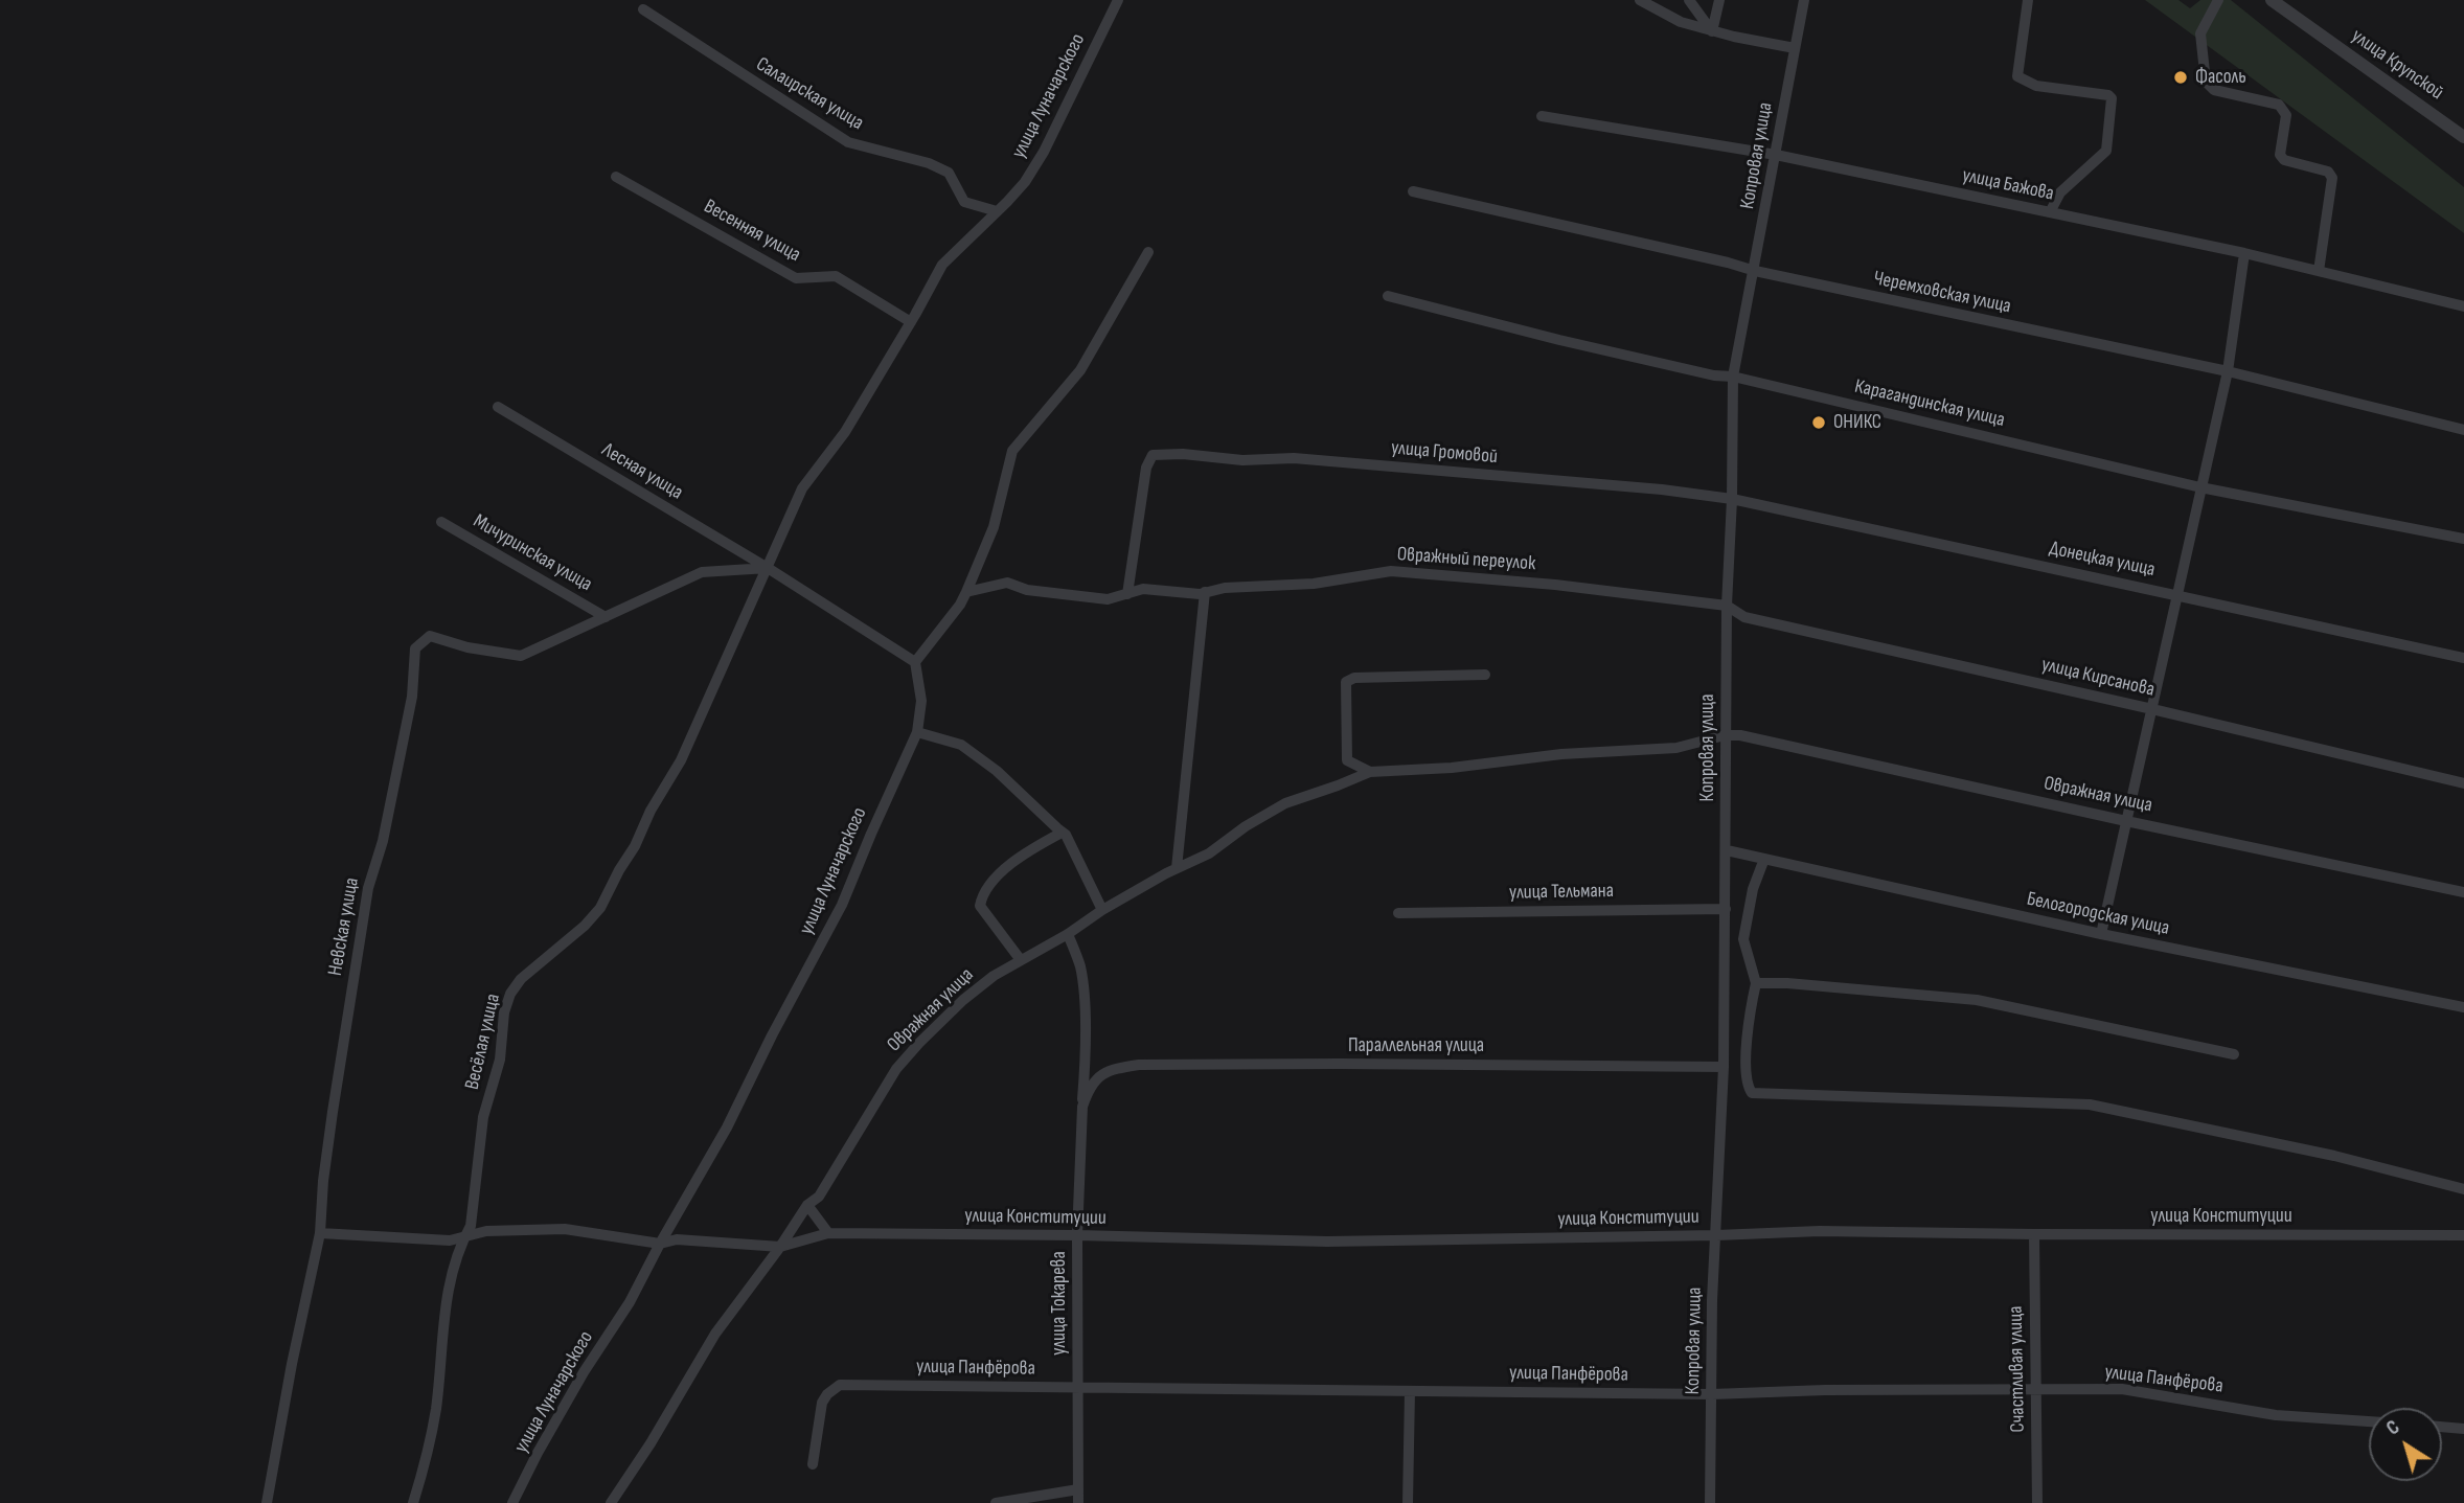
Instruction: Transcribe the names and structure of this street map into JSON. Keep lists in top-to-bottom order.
{
  "streets": {
    "street": [
      "улица Крупской",
      "Салаирская улица",
      "улица Луначарского",
      "Копровая улица",
      "улица Бажова",
      "Весенняя улица",
      "Черемховская улица",
      "Карагандинская улица",
      "улица Громовой",
      "Лесная улица",
      "Мичуринская улица",
      "Овражный переулок",
      "Донецкая улица",
      "улица Кирсанова",
      "Овражная улица",
      "улица Тельмана",
      "Белогородская улица",
      "Невская улица",
      "Весёлая улица",
      "Параллельная улица",
      "улица Конституции",
      "улица Токарева",
      "улица Панфёрова",
      "Счастливая улица"
    ]
  },
  "crossings": [
    ["Салаирская улица", "улица Луначарского"],
    ["улица Луначарского", "Весенняя улица"],
    ["улица Луначарского", "Лесная улица"],
    ["улица Луначарского", "Весёлая улица"],
    ["улица Луначарского", "улица Конституции"],
    ["Копровая улица", "улица Бажова"],
    ["Копровая улица", "Черемховская улица"],
    ["Копровая улица", "Карагандинская улица"],
    ["Копровая улица", "улица Громовой"],
    ["Копровая улица", "Овражный переулок"],
    ["Копровая улица", "Донецкая улица"],
    ["Копровая улица", "улица Кирсанова"],
    ["Копровая улица", "Овражная улица"],
    ["Копровая улица", "улица Тельмана"],
    ["Копровая улица", "Белогородская улица"],
    ["Копровая улица", "Параллельная улица"],
    ["Копровая улица", "улица Конституции"],
    ["Копровая улица", "улица Панфёрова"],
    ["улица Громовой", "Овражный переулок"],
    ["улица Громовой", "Донецкая улица"],
    ["Лесная улица", "Весёлая улица"],
    ["Мичуринская улица", "Невская улица"],
    ["Овражный переулок", "улица Кирсанова"],
    ["Овражная улица", "улица Конституции"],
    ["Невская улица", "улица Конституции"],
    ["Весёлая улица", "улица Конституции"],
    ["Параллельная улица", "улица Токарева"],
    ["улица Конституции", "улица Токарева"],
    ["улица Конституции", "Счастливая улица"],
    ["улица Токарева", "улица Панфёрова"],
    ["улица Панфёрова", "Счастливая улица"]
  ],
  "places": ["Фасоль", "ОНИКС"],
  "north": "top left"
}
